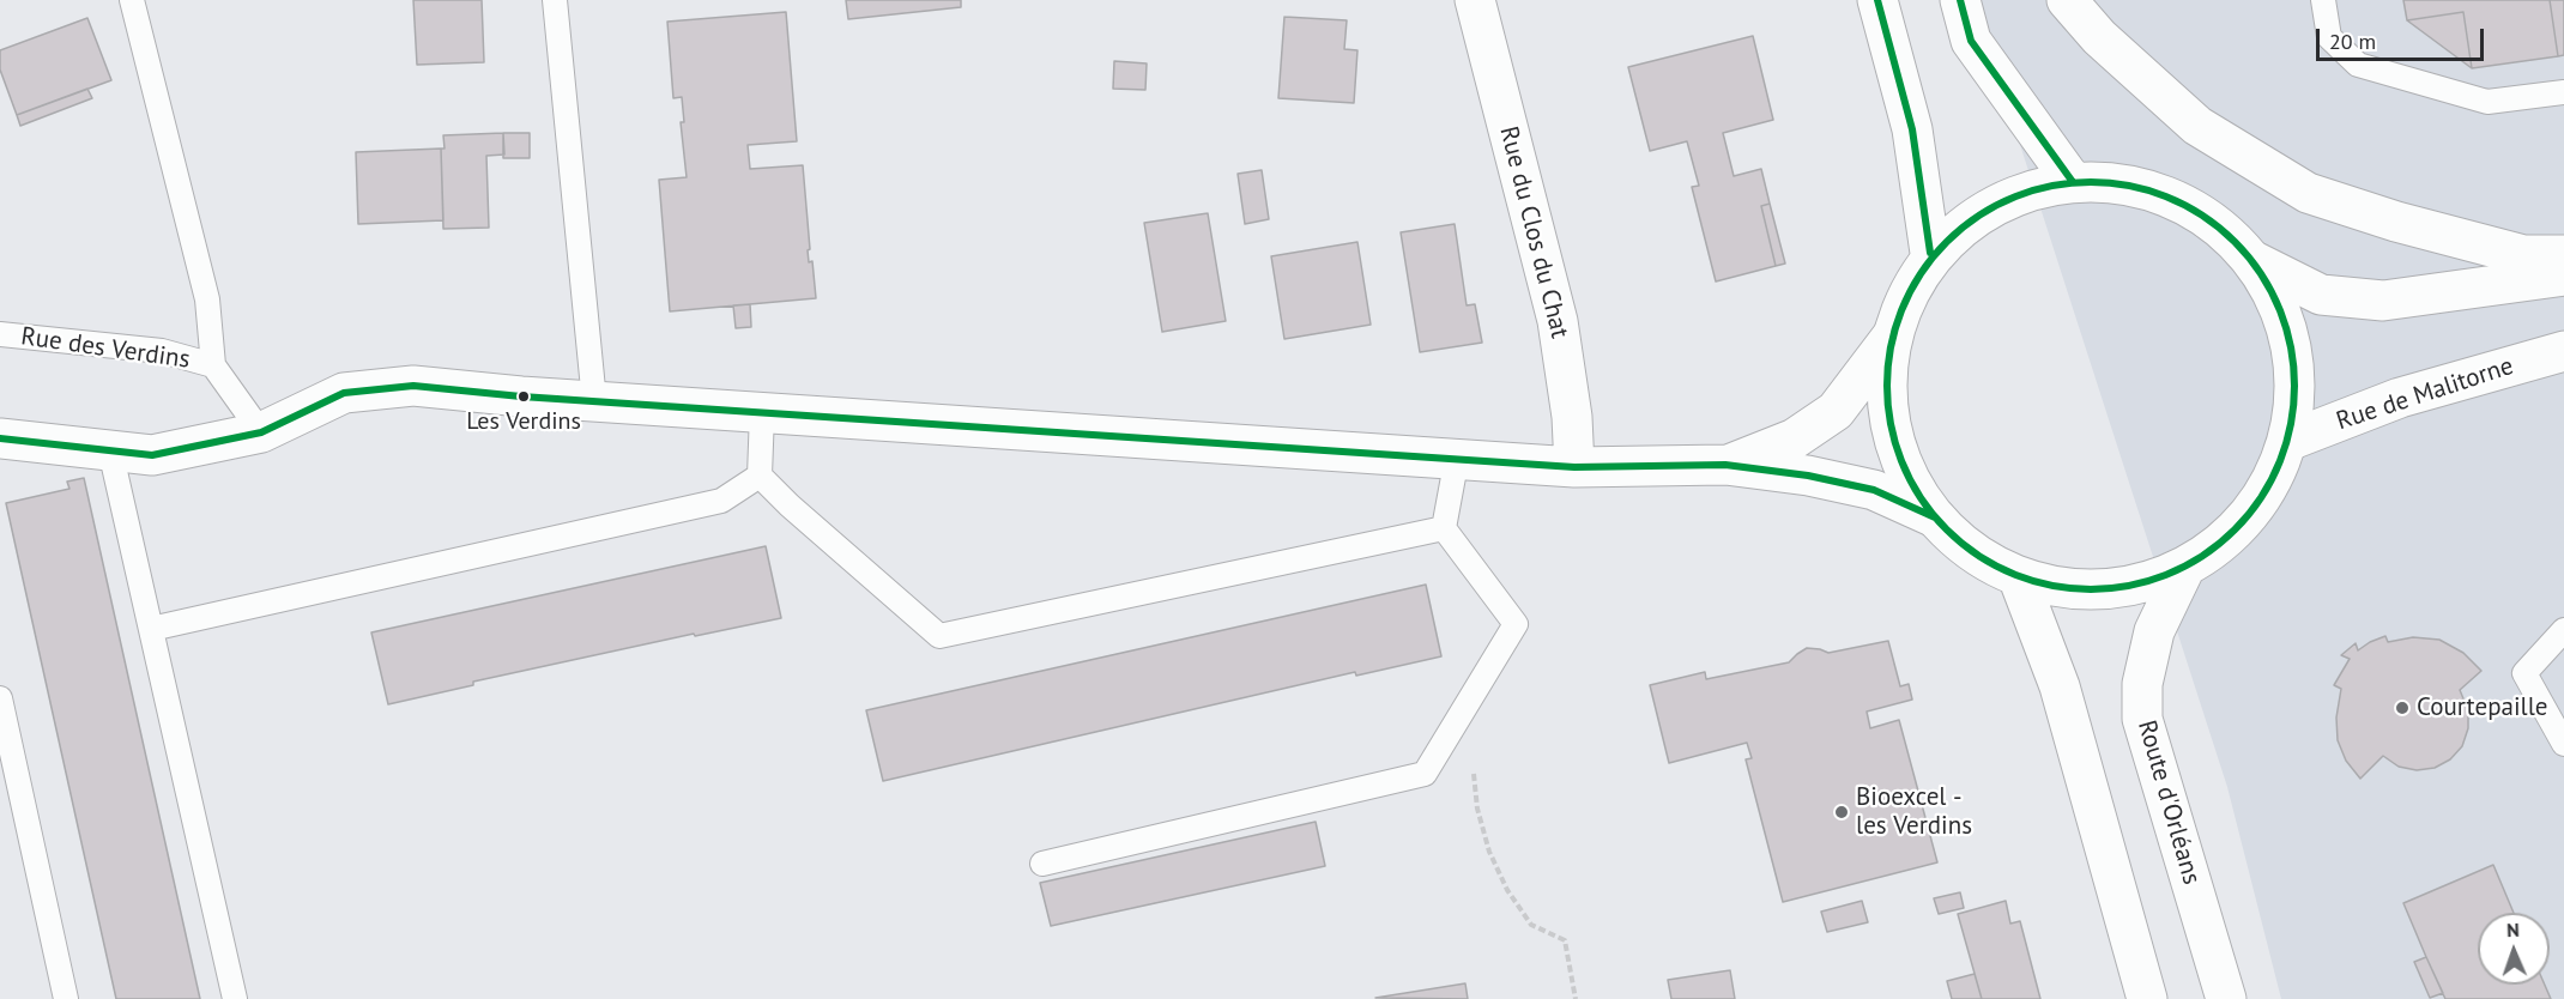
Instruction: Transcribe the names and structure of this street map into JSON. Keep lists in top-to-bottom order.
{
  "streets": {
    "main road": ["Rue du Clos du Chat", "Rue de Malitorne", "Route d'Orléans"],
    "lane": ["Rue des Verdins"]
  },
  "places": ["Les Verdins", "Courtepaille", "Bioexcel - les Verdins"],
  "scale_bar": "20 m",
  "north": "top"
}
